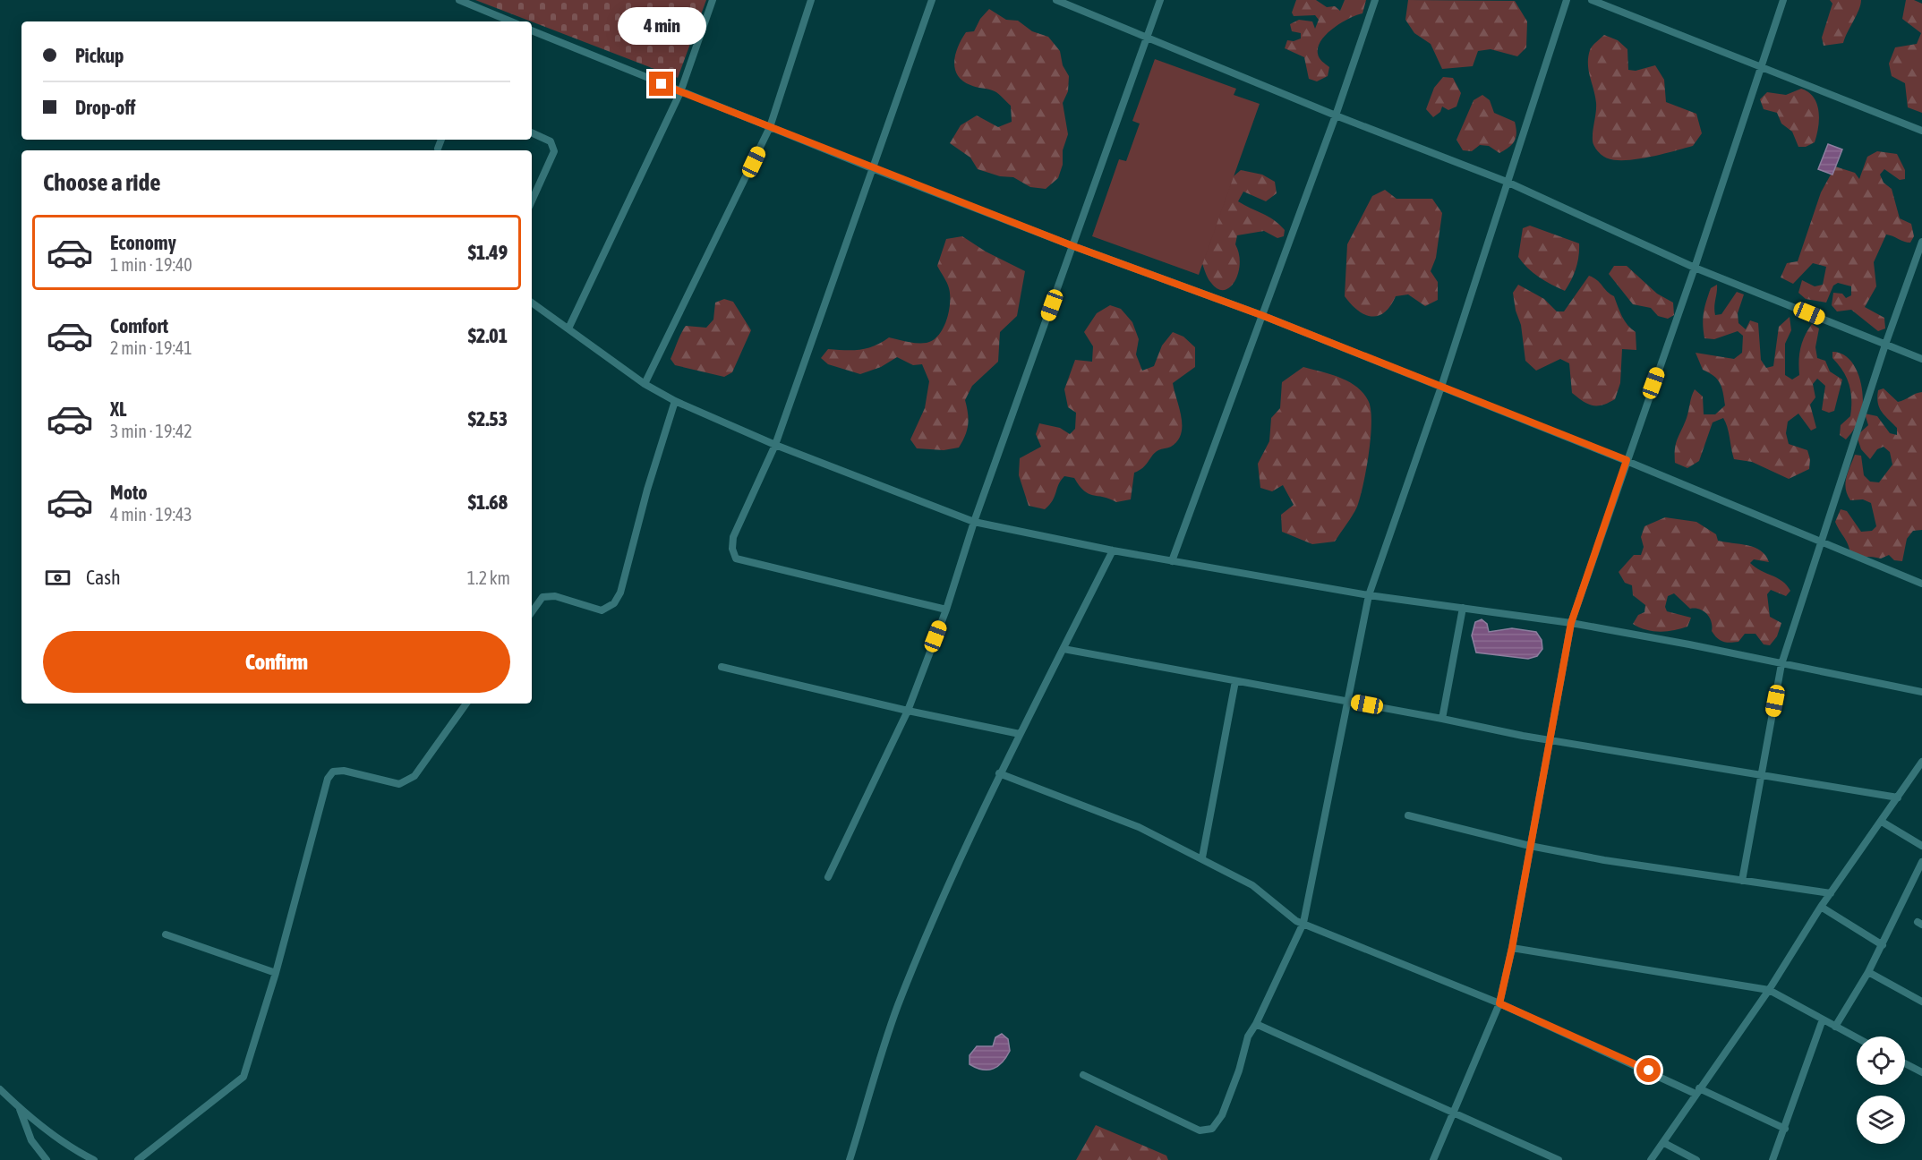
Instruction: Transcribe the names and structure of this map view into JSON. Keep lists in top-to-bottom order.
{
  "page": {
    "bubble": "4 min",
    "banner": ["Pickup", "Drop-off"],
    "heading": "Choose a ride",
    "list": [
      {
        "name": "Economy",
        "note": "1 min · 19:40",
        "value": "$1.49"
      },
      {
        "name": "Comfort",
        "note": "2 min · 19:41",
        "value": "$2.01"
      },
      {
        "name": "XL",
        "note": "3 min · 19:42",
        "value": "$2.53"
      },
      {
        "name": "Moto",
        "note": "4 min · 19:43",
        "value": "$1.68"
      }
    ],
    "pay": ["Cash", "1.2 km"],
    "buttons": "Confirm"
  }
}
